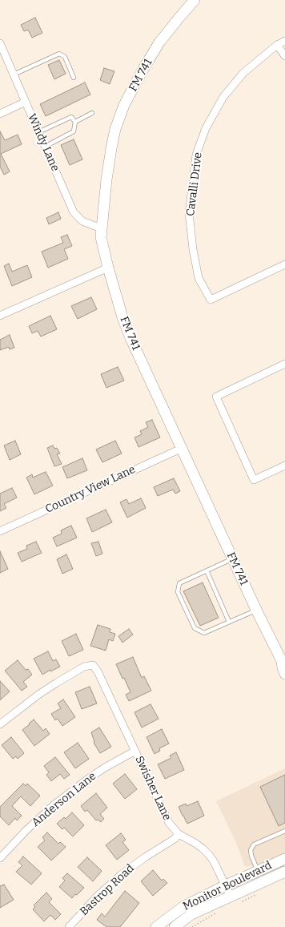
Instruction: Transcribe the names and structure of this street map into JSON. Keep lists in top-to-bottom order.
{
  "streets": {
    "main road": ["FM 741", "Monitor Boulevard"],
    "street": [
      "Windy Lane",
      "Cavalli Drive",
      "Country View Lane",
      "Swisher Lane",
      "Anderson Lane",
      "Bastrop Road"
    ]
  },
  "crossings": [
    ["FM 741", "Windy Lane"],
    ["FM 741", "Country View Lane"],
    ["Swisher Lane", "Anderson Lane"],
    ["Swisher Lane", "Monitor Boulevard"],
    ["Swisher Lane", "Bastrop Road"]
  ]
}
